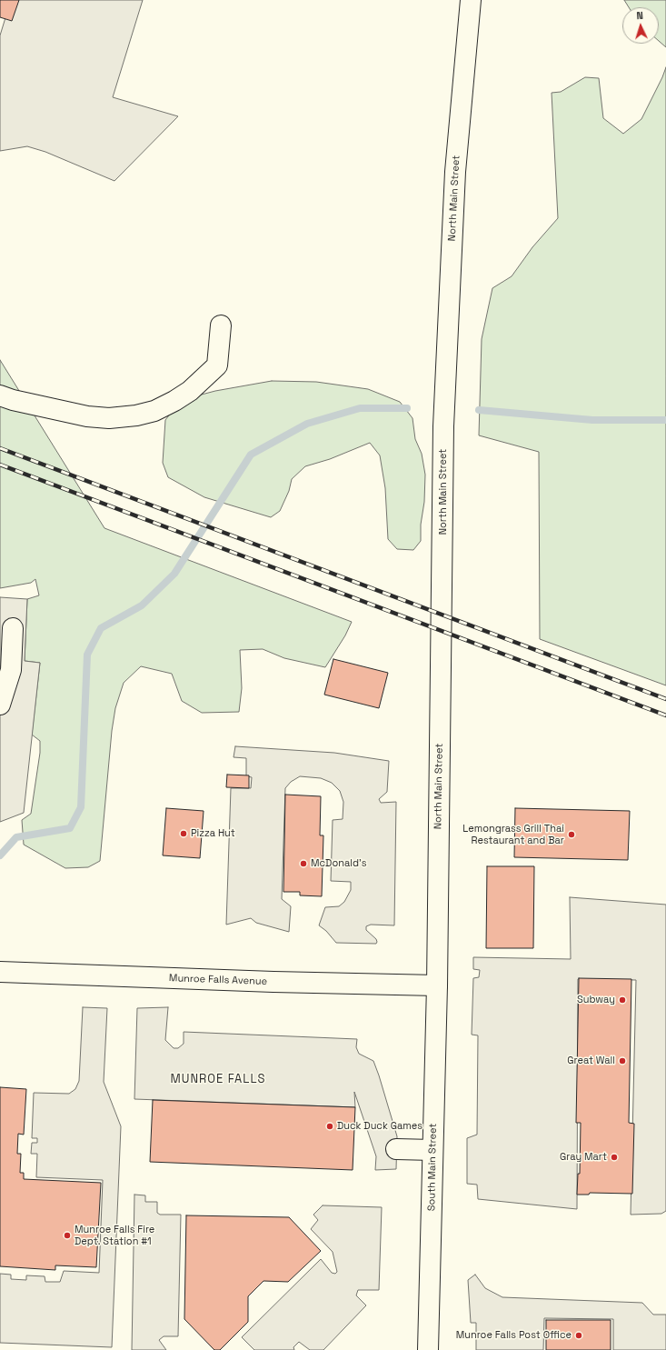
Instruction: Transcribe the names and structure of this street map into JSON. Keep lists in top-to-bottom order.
{
  "streets": {
    "main road": ["North Main Street", "Munroe Falls Avenue", "South Main Street"]
  },
  "crossings": [
    ["North Main Street", "Munroe Falls Avenue"],
    ["North Main Street", "South Main Street"],
    ["Munroe Falls Avenue", "South Main Street"]
  ],
  "districts": ["MUNROE FALLS"],
  "places": [
    "Pizza Hut",
    "Lemongrass Grill Thai Restaurant and Bar",
    "McDonald's",
    "Subway",
    "Great Wall",
    "Duck Duck Games",
    "Gray Mart",
    "Munroe Falls Fire Dept. Station #1",
    "Munroe Falls Post Office"
  ],
  "north": "top"
}
